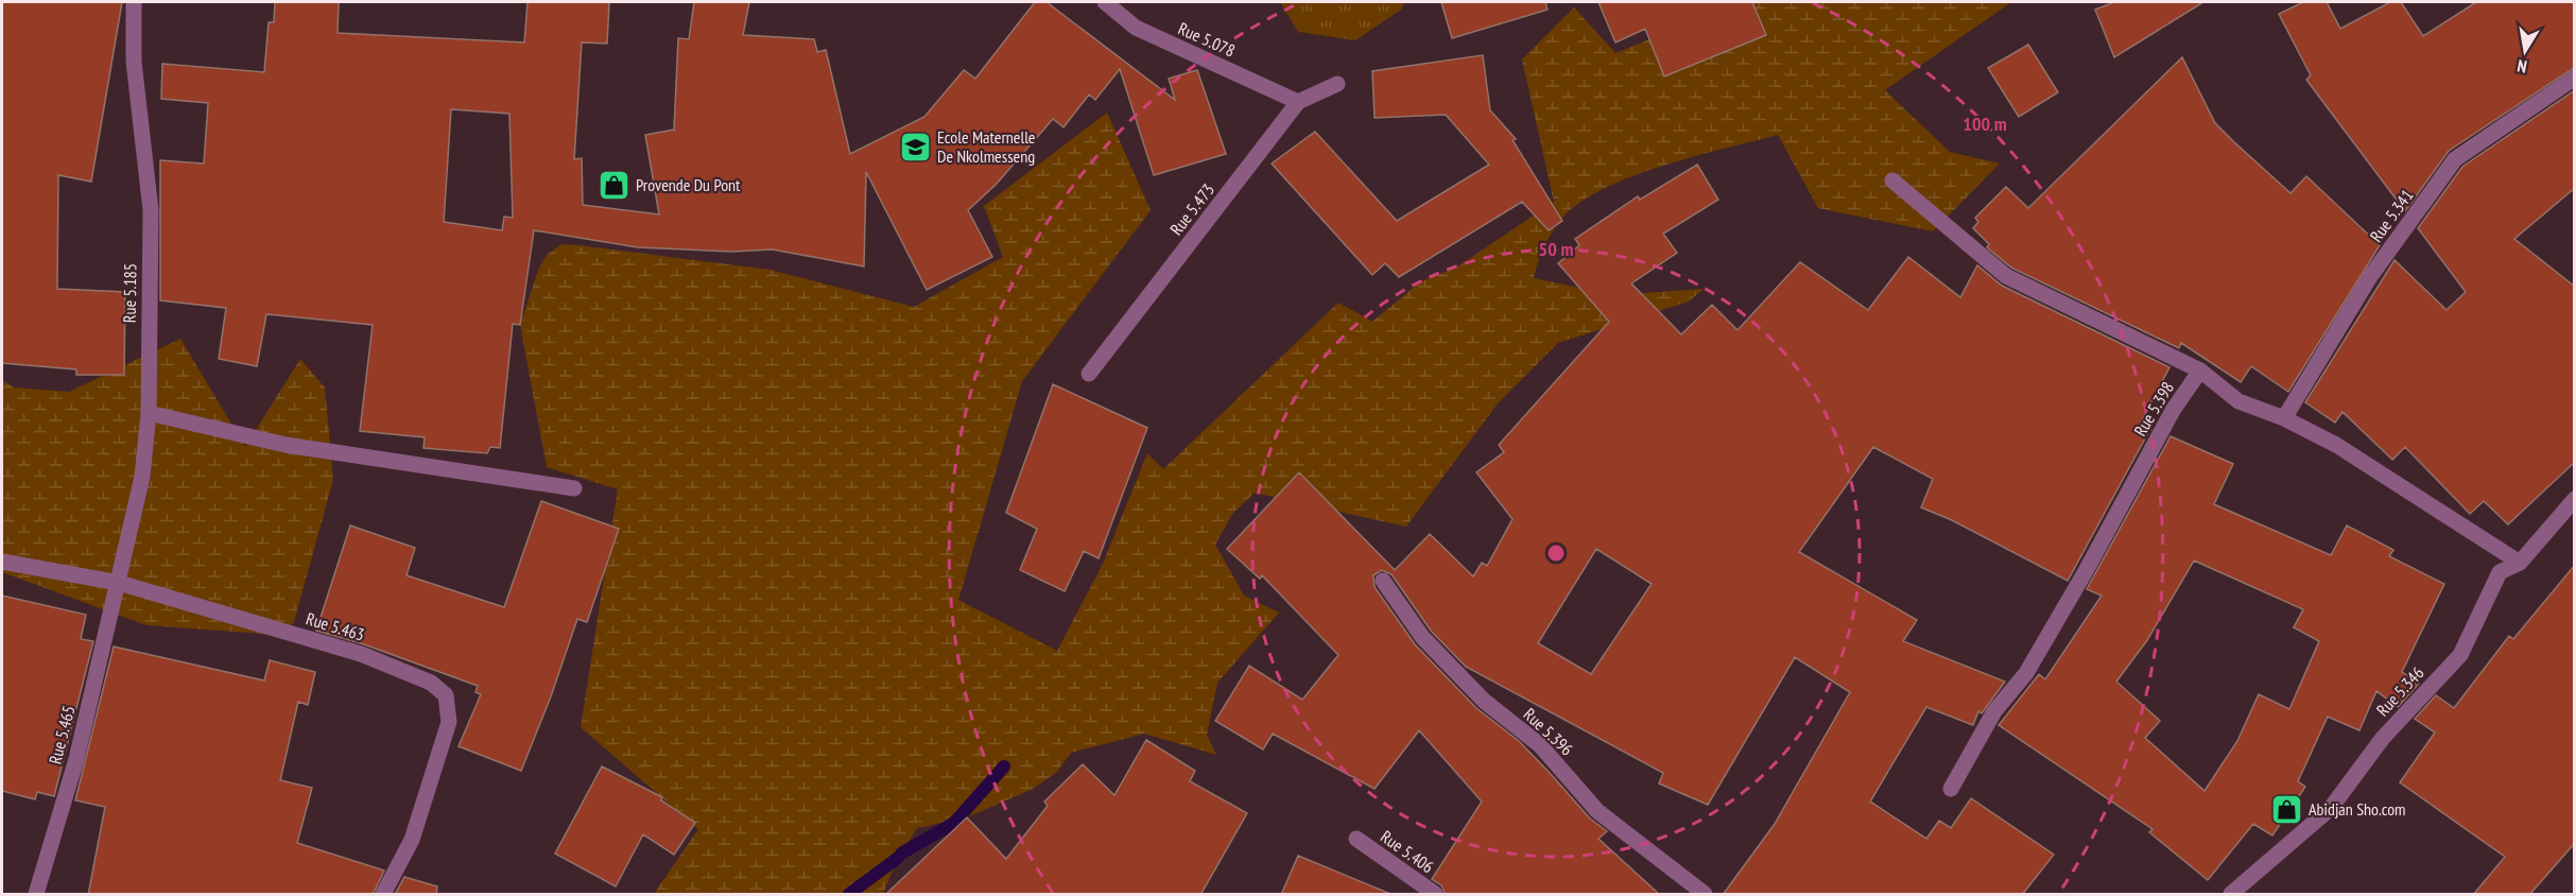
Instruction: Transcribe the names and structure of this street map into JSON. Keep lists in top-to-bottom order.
{
  "streets": {
    "street": [
      "Rue 5.078",
      "Rue 5.473",
      "Rue 5.341",
      "Rue 5.185",
      "Rue 5.398",
      "Rue 5.463",
      "Rue 5.346",
      "Rue 5.396",
      "Rue 5.465",
      "Rue 5.406"
    ]
  },
  "crossings": [
    ["Rue 5.078", "Rue 5.473"],
    ["Rue 5.185", "Rue 5.463"],
    ["Rue 5.185", "Rue 5.465"],
    ["Rue 5.463", "Rue 5.465"]
  ],
  "places": {
    "school or university": ["Ecole Maternelle De Nkolmesseng"],
    "shop": ["Provende Du Pont", "Abidjan Sho.com"]
  },
  "north": "bottom",
  "rings": ["100 m", "50 m"]
}
